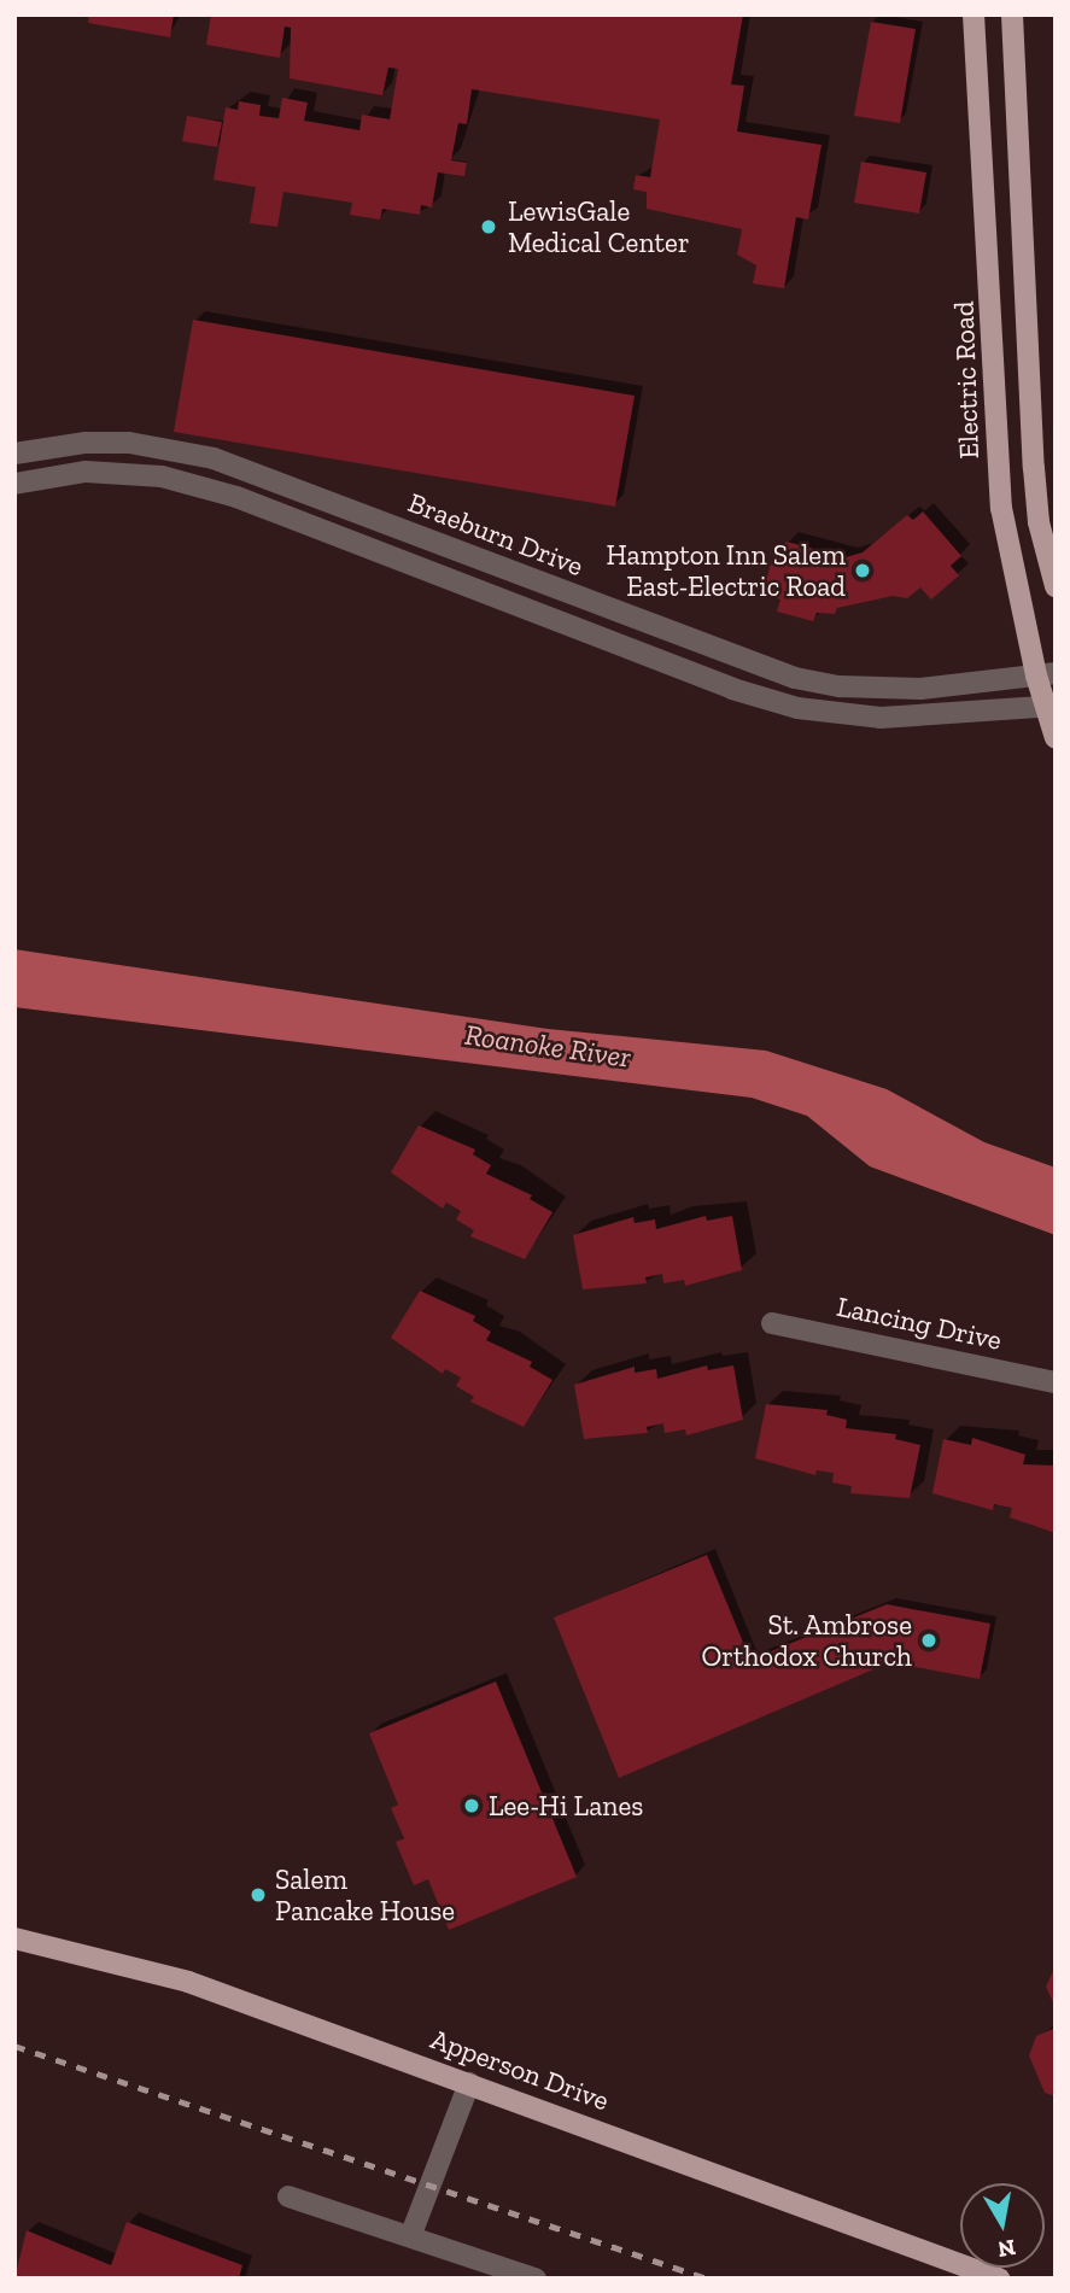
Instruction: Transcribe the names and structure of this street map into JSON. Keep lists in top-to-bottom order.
{
  "streets": {
    "main road": ["Electric Road", "Apperson Drive"],
    "street": ["Braeburn Drive", "Lancing Drive"]
  },
  "crossings": [
    ["Electric Road", "Braeburn Drive"]
  ],
  "water": ["Roanoke River"],
  "places": [
    "LewisGale Medical Center",
    "Hampton Inn Salem East-Electric Road",
    "St. Ambrose Orthodox Church",
    "Lee-Hi Lanes",
    "Salem Pancake House"
  ],
  "north": "bottom"
}
